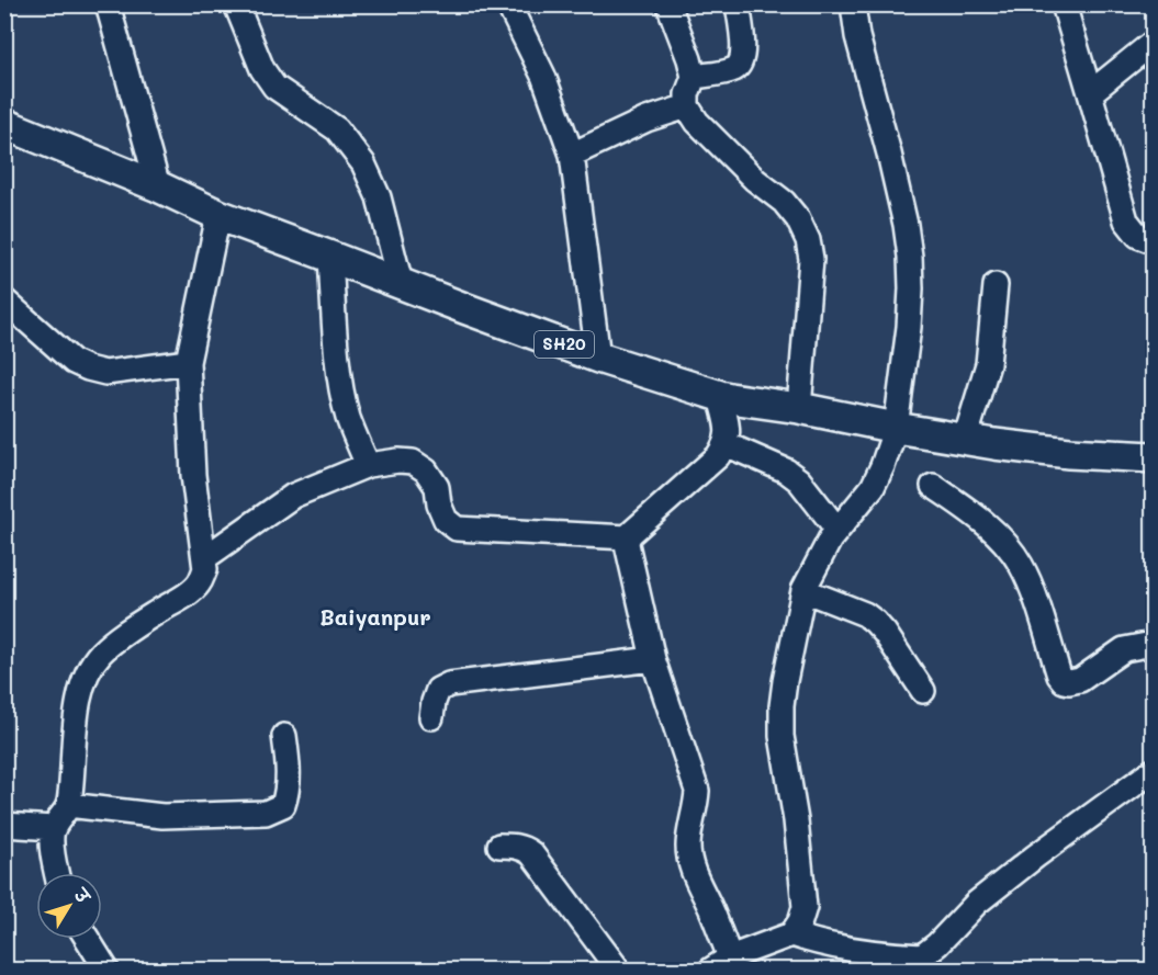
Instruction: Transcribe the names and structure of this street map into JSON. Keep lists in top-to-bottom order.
{
  "streets": {
    "main road": ["SH20"]
  },
  "districts": ["Baiyanpur"],
  "north": "top right"
}
